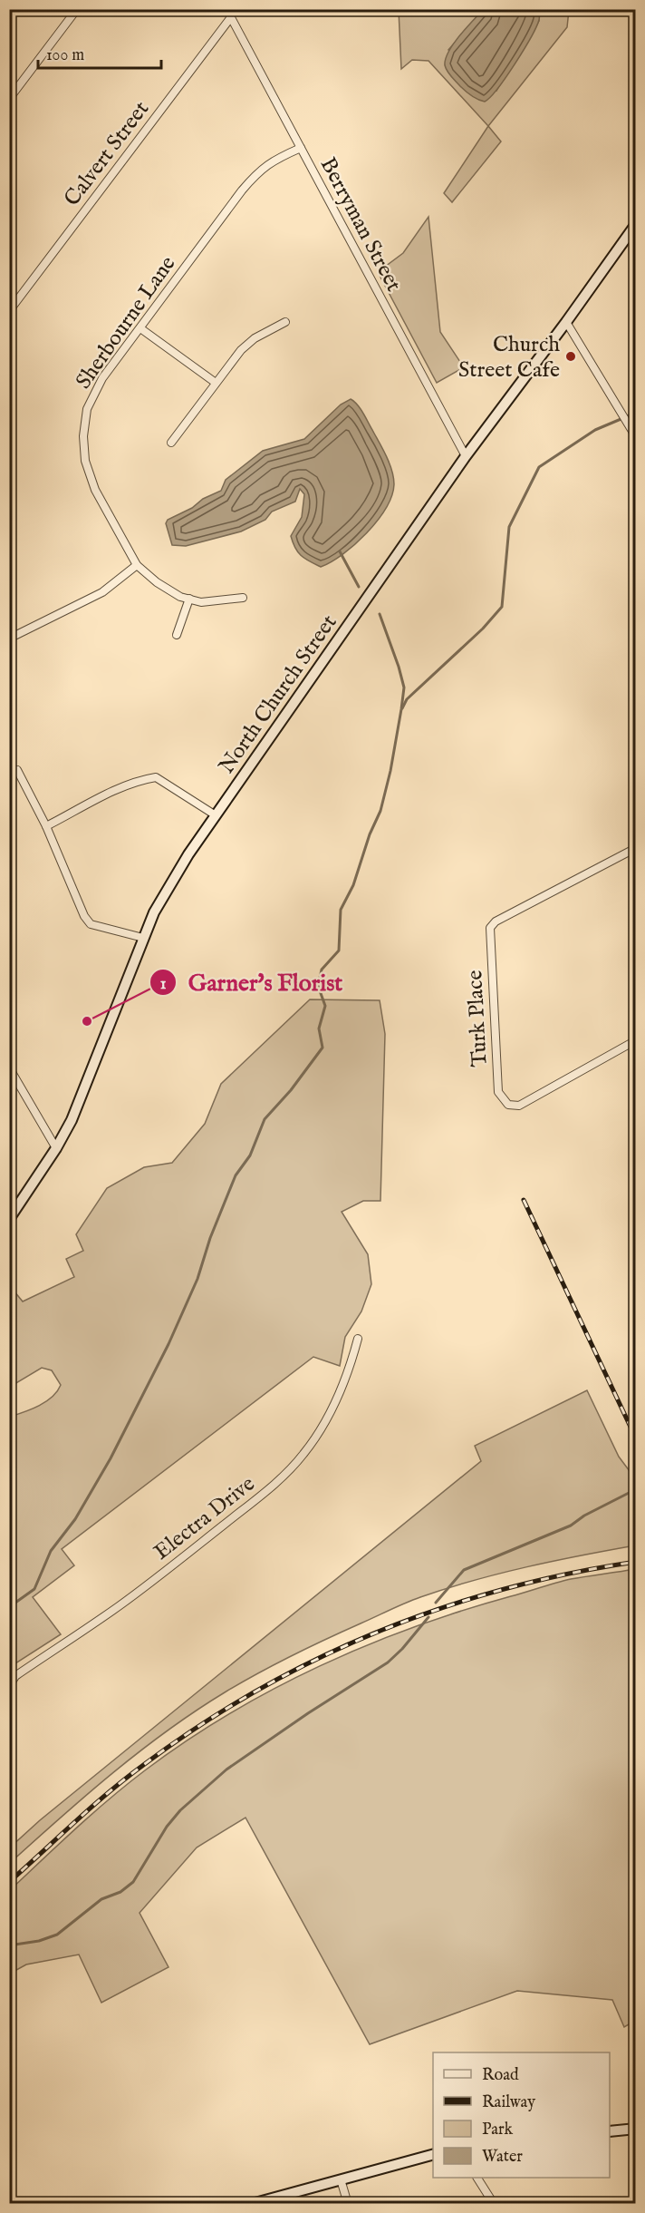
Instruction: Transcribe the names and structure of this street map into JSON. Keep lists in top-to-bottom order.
{
  "streets": {
    "main road": ["North Church Street"],
    "street": [
      "Calvert Street",
      "Berryman Street",
      "Sherbourne Lane",
      "Turk Place",
      "Electra Drive"
    ]
  },
  "crossings": [
    ["Calvert Street", "Berryman Street"],
    ["Berryman Street", "Sherbourne Lane"],
    ["Berryman Street", "North Church Street"]
  ],
  "places": ["Church Street Cafe", "Garner's Florist"],
  "legend": [
    "Road",
    "Railway",
    "Park",
    "Water"
  ],
  "scale_bar": "100 m"
}
